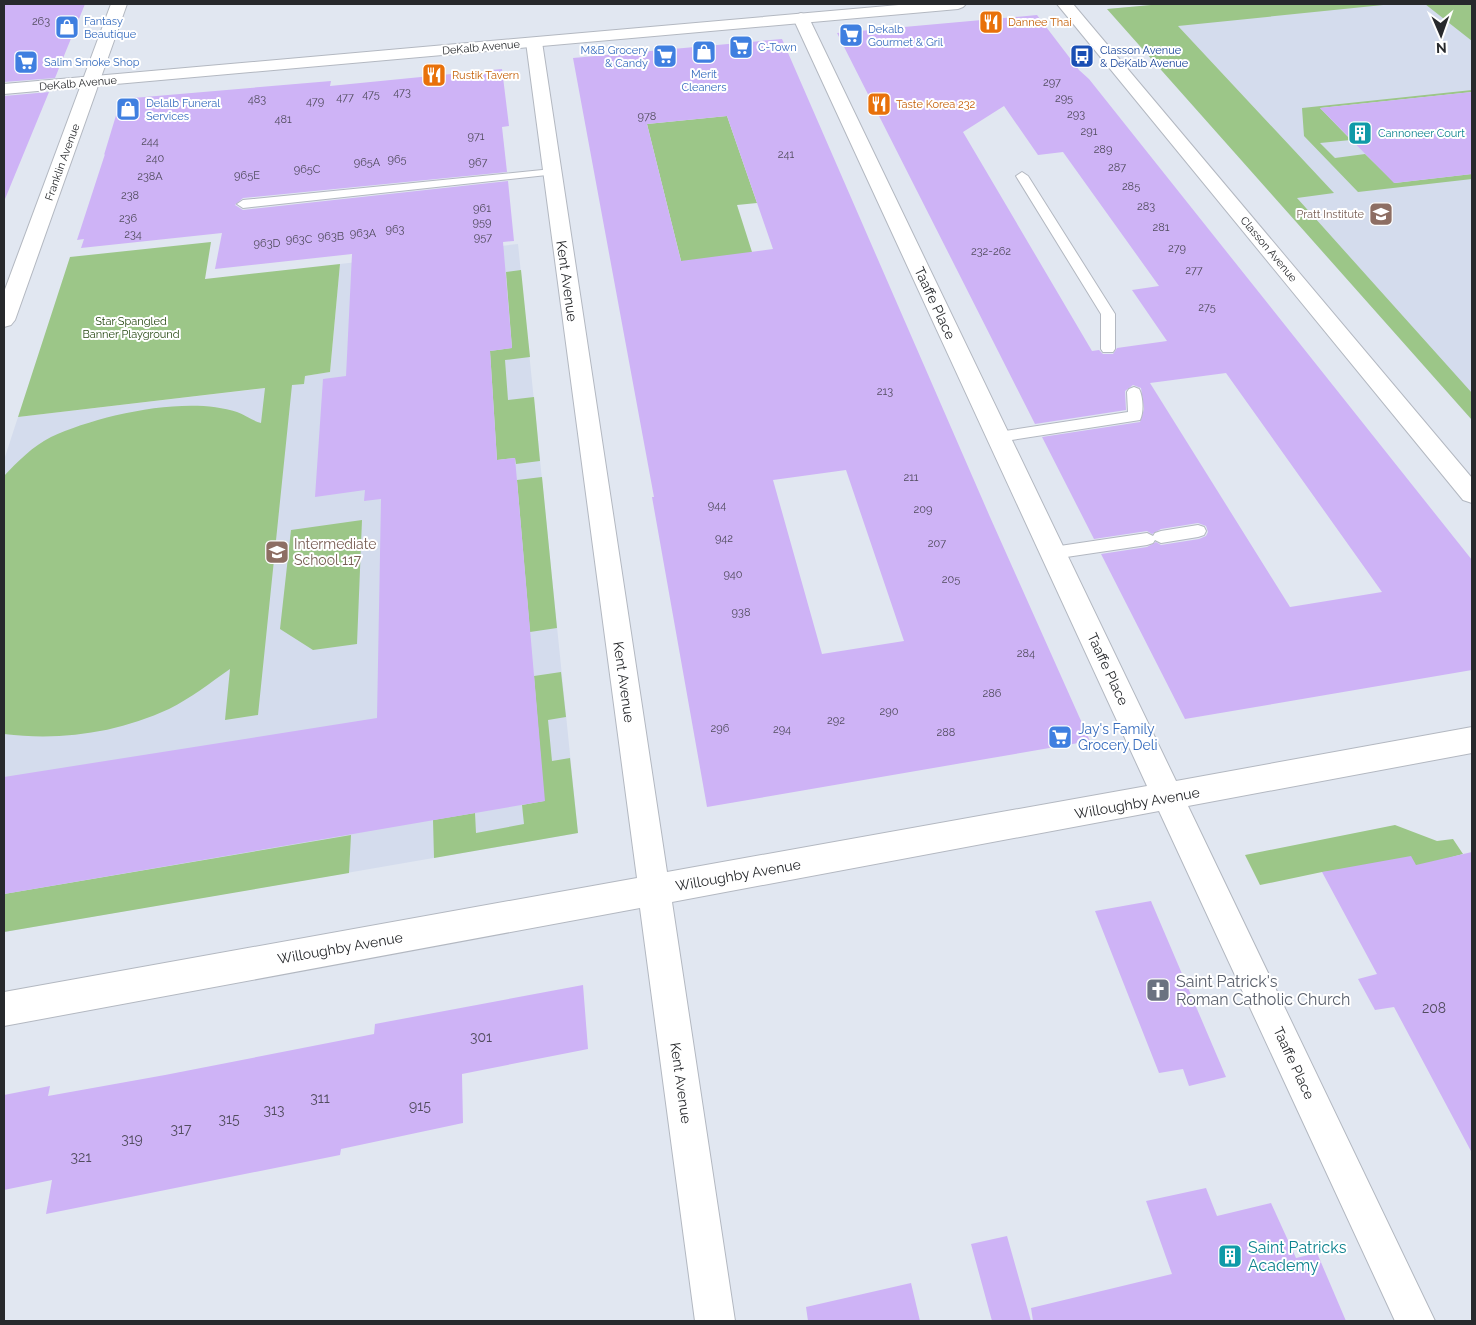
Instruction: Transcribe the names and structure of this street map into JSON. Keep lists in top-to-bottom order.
{
  "streets": {
    "street": [
      "DeKalb Avenue",
      "Franklin Avenue",
      "Classon Avenue",
      "Kent Avenue",
      "Taaffe Place",
      "Willoughby Avenue"
    ]
  },
  "crossings": [
    ["DeKalb Avenue", "Franklin Avenue"],
    ["DeKalb Avenue", "Kent Avenue"],
    ["DeKalb Avenue", "Taaffe Place"],
    ["Kent Avenue", "Willoughby Avenue"],
    ["Taaffe Place", "Willoughby Avenue"]
  ],
  "parks": ["Star Spangled Banner Playground"],
  "places": {
    "restaurant": ["Dannee Thai", "Rustik Tavern", "Taste Korea 232"],
    "shop": ["Fantasy Beautique", "Merit Cleaners", "Delalb Funeral Services"],
    "supermarket": [
      "Dekalb Gourmet & Gril",
      "C-Town",
      "M&B Grocery & Candy",
      "Salim Smoke Shop",
      "Jay's Family Grocery Deli"
    ],
    "bus stop": ["Classon Avenue & DeKalb Avenue"],
    "building": ["Cannoneer Court", "Saint Patricks Academy"],
    "school or university": ["Pratt Institute", "Intermediate School 117"],
    "church": ["Saint Patrick's Roman Catholic Church"]
  },
  "house_numbers": [
    "263",
    "297",
    "473",
    "475",
    "477",
    "295",
    "483",
    "479",
    "293",
    "978",
    "481",
    "291",
    "971",
    "244",
    "289",
    "241",
    "240",
    "965",
    "965A",
    "967",
    "287",
    "965C",
    "965E",
    "238A",
    "285",
    "238",
    "283",
    "961",
    "236",
    "959",
    "281",
    "963",
    "963A",
    "234",
    "963B",
    "957",
    "963C",
    "963D",
    "279",
    "232-262",
    "277",
    "275",
    "213",
    "211",
    "944",
    "209",
    "942",
    "207",
    "940",
    "205",
    "938",
    "284",
    "286",
    "290",
    "292",
    "296",
    "294",
    "288",
    "208",
    "301",
    "311",
    "915",
    "313",
    "315",
    "317",
    "319",
    "321"
  ],
  "north": "bottom"
}
